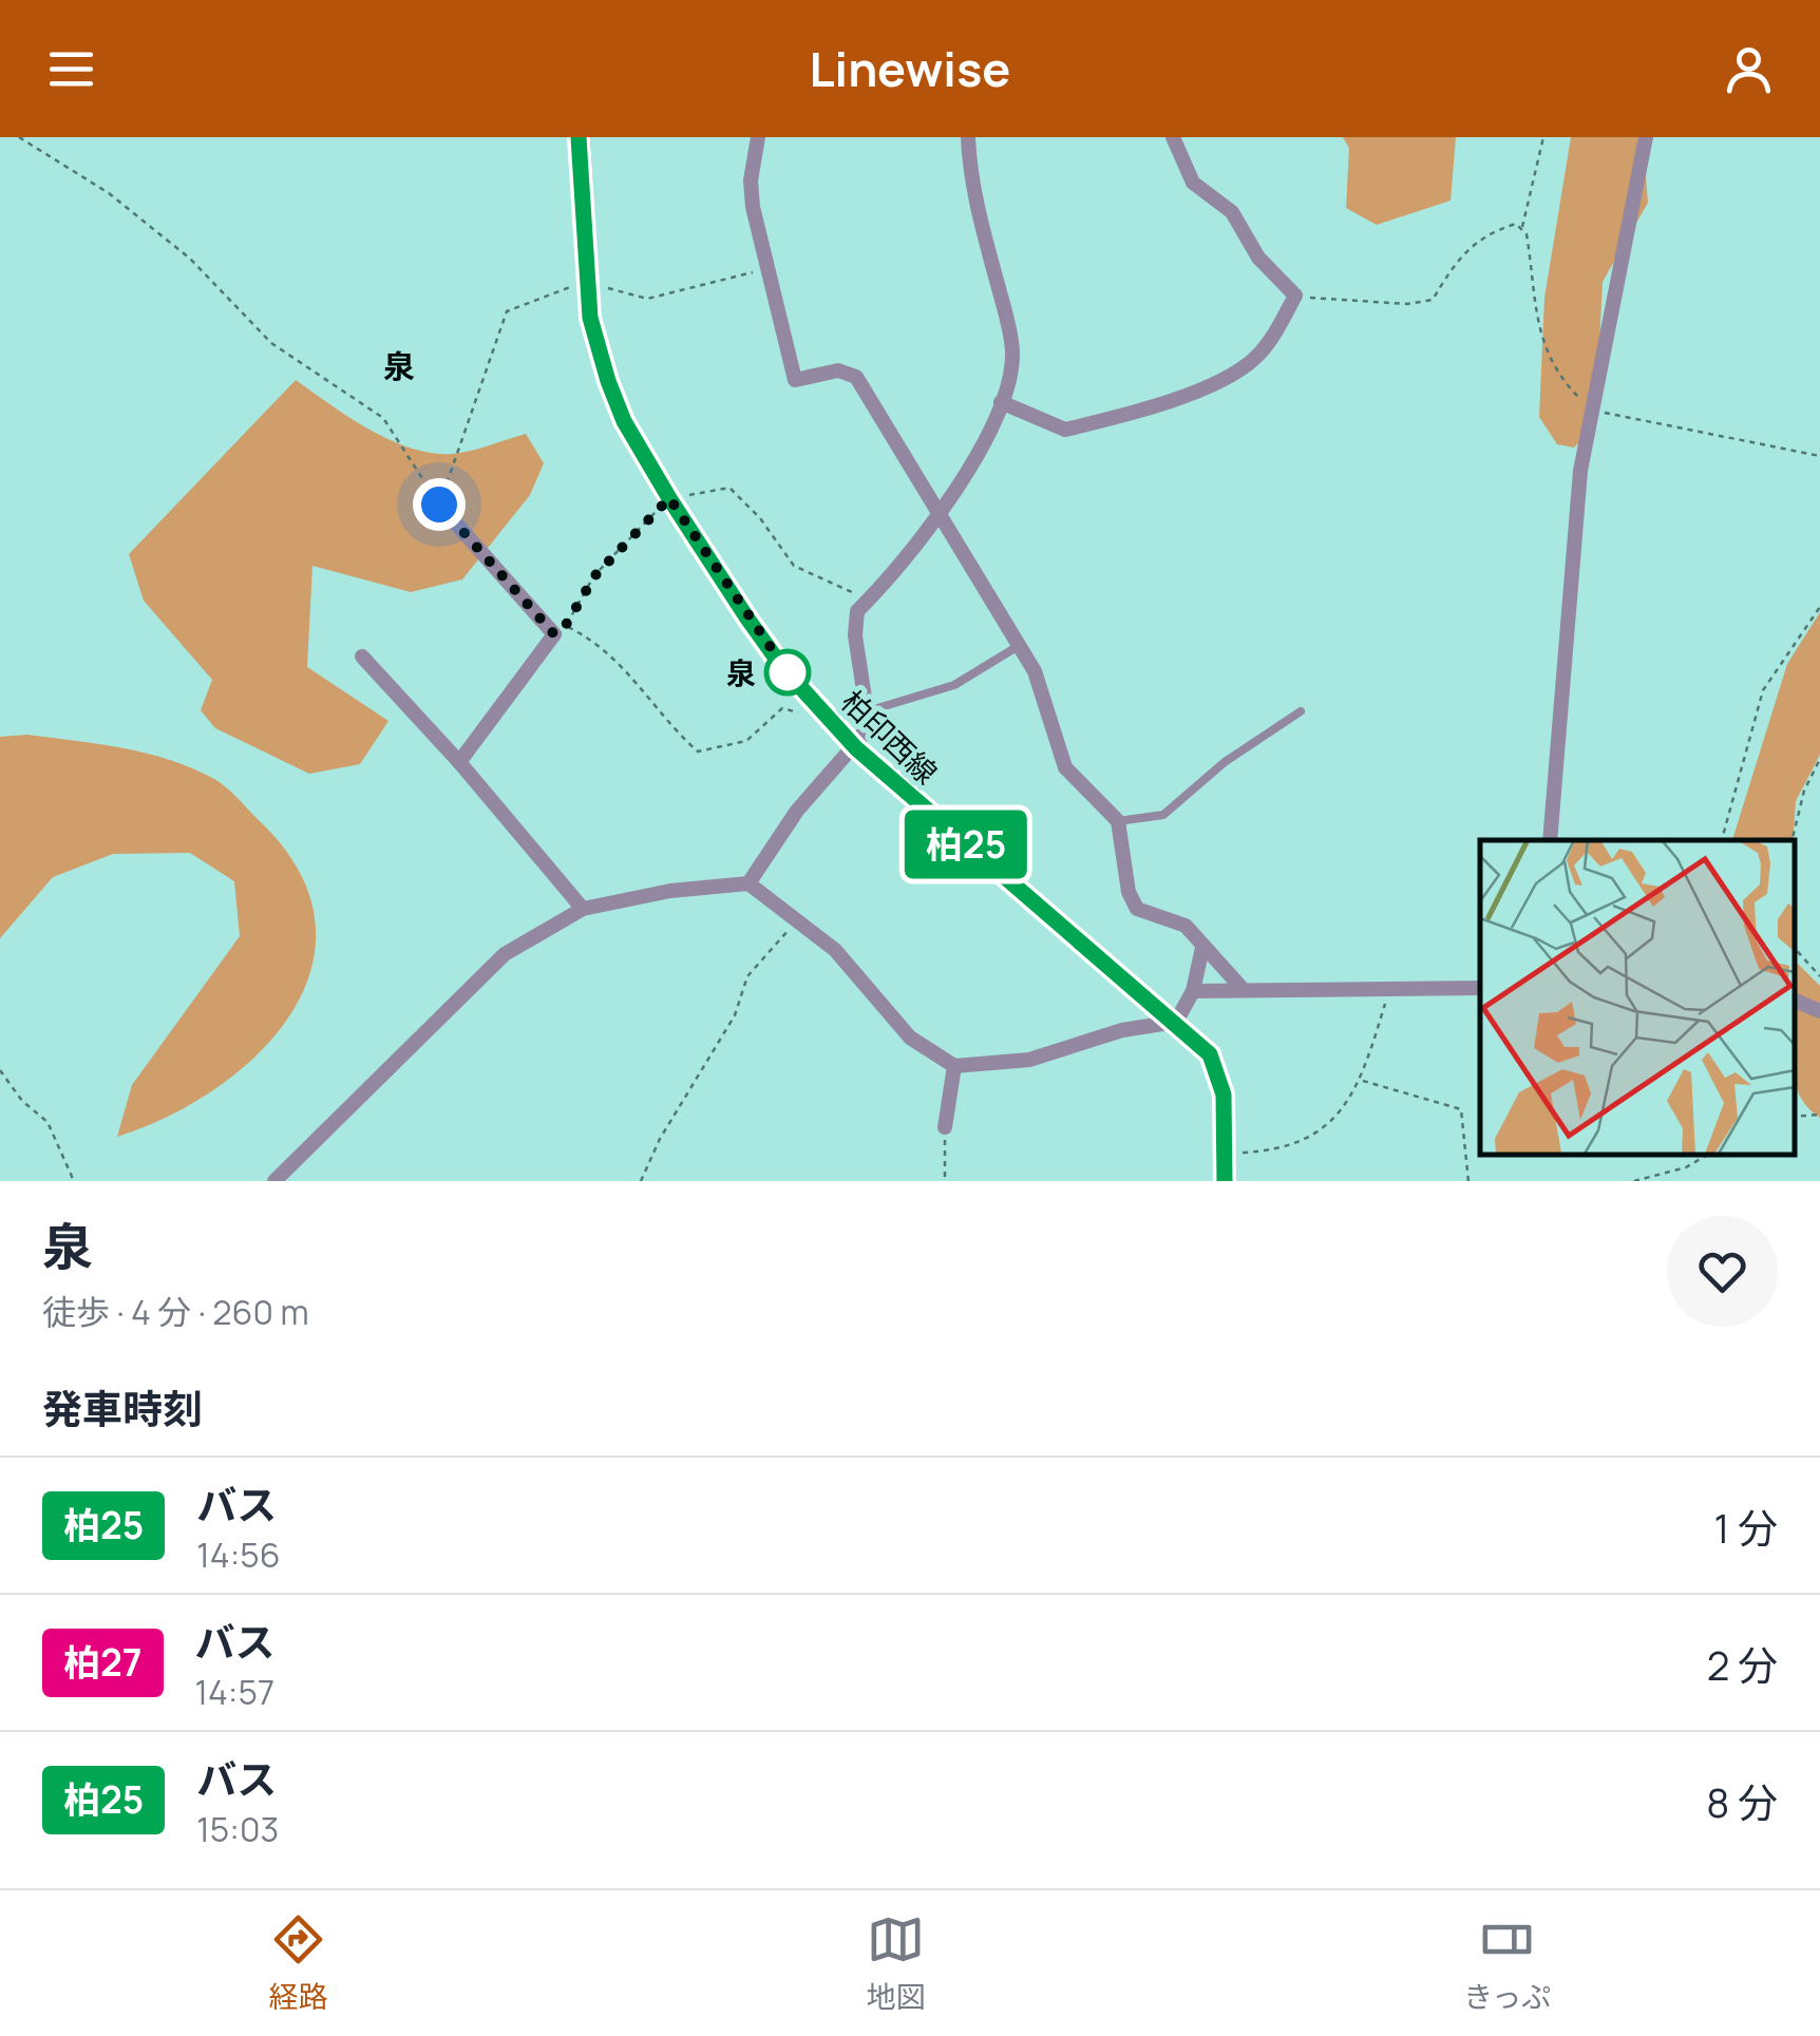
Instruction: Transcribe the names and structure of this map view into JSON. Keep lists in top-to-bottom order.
{
  "streets": {
    "main road": ["柏印西線"]
  },
  "districts": ["泉"],
  "places": ["泉"],
  "lines": ["bus line 柏25"],
  "page": {
    "header": "Linewise",
    "on_map": "柏25",
    "heading": [
      ["泉", "徒歩 · 4 分 · 260 m"],
      "発車時刻"
    ],
    "list": [
      {
        "mark": "柏25",
        "name": "バス",
        "note": "14:56",
        "value": "1 分"
      },
      {
        "mark": "柏27",
        "name": "バス",
        "note": "14:57",
        "value": "2 分"
      },
      {
        "mark": "柏25",
        "name": "バス",
        "note": "15:03",
        "value": "8 分"
      }
    ],
    "tabs": ["経路", "地図", "きっぷ"]
  }
}
